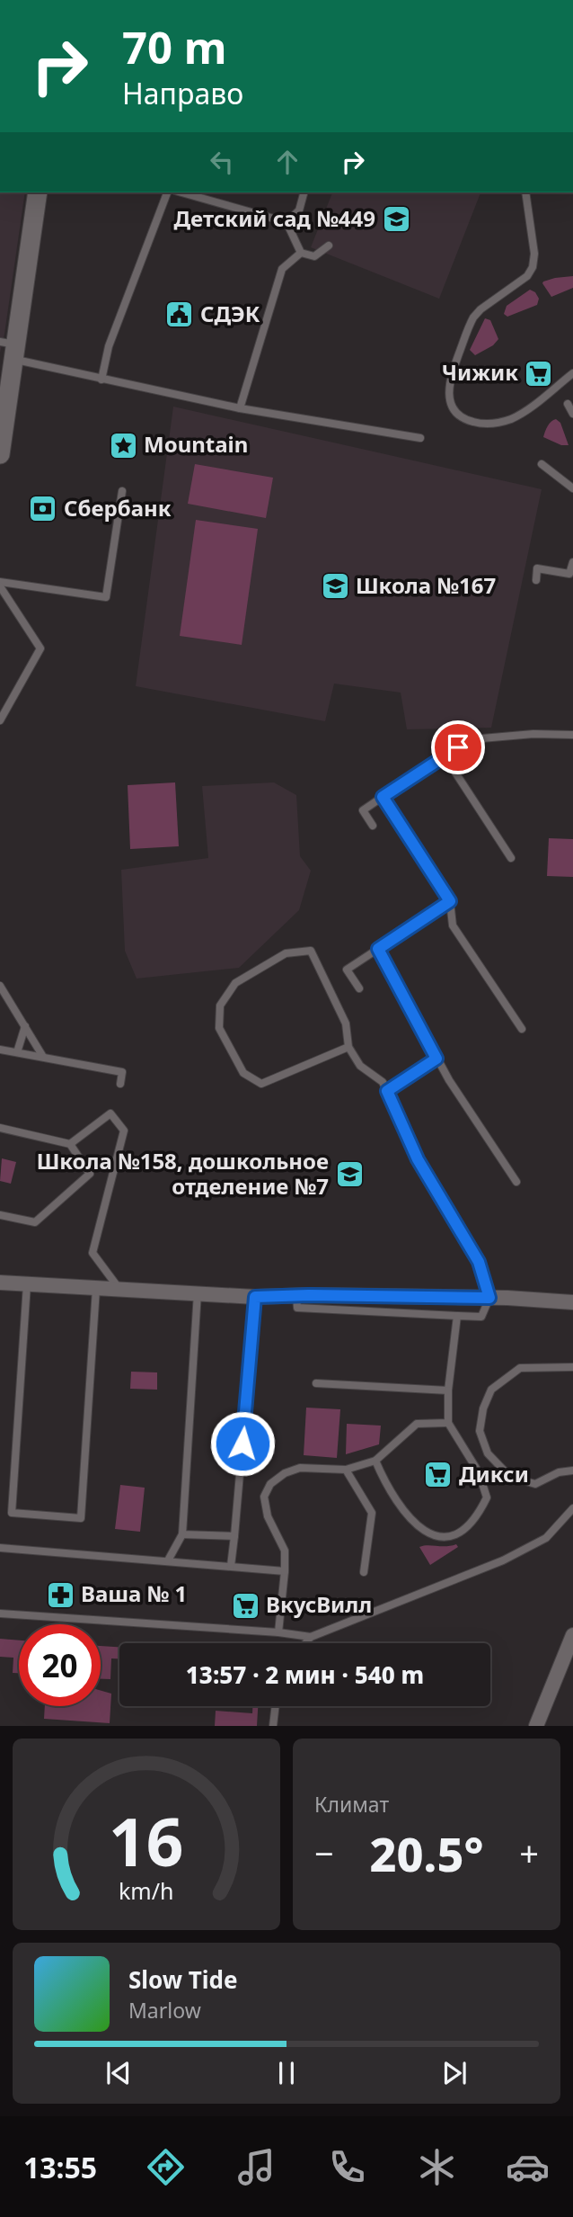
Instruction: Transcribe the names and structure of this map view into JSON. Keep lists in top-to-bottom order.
{
  "places": {
    "school or university": ["Детский сад №449", "Школа №167", "Школа №158, дошкольное отделение №7"],
    "public building": ["СДЭК"],
    "supermarket": ["Чижик", "Дикси", "ВкусВилл"],
    "place": ["Mountain"],
    "bank": ["Сбербанк"],
    "pharmacy": ["Ваша № 1"]
  },
  "page": {
    "turn": ["70 m", "Направо"],
    "limit": "20",
    "trip": "13:57 · 2 мин · 540 m",
    "tile": "Климат",
    "heat": ["−", "20.5°", "+"],
    "song": ["Slow Tide", "Marlow"],
    "tabs": "13:55",
    "gauge": ["16", "km/h"]
  }
}
